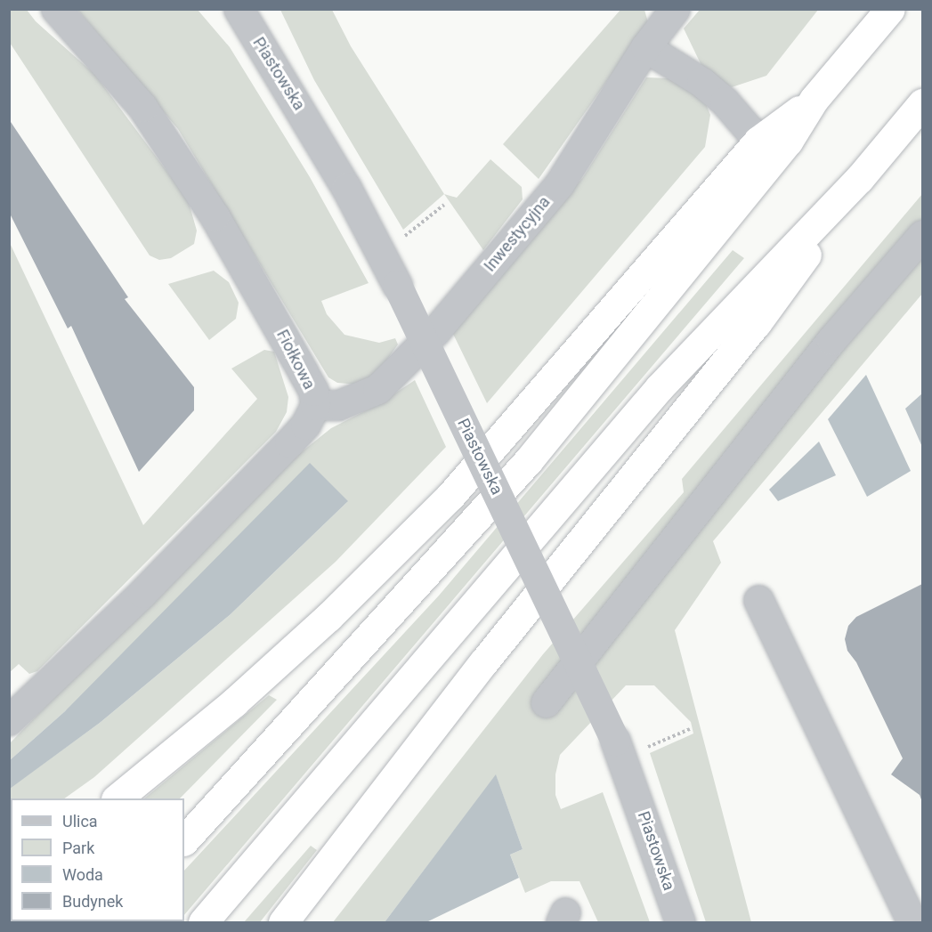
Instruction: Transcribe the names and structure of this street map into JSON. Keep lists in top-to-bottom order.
{
  "streets": {
    "street": ["Piastowska", "Inwestycyjna", "Fiołkowa"]
  },
  "crossings": [
    ["Inwestycyjna", "Fiołkowa"]
  ],
  "legend": [
    "Ulica",
    "Park",
    "Woda",
    "Budynek"
  ]
}
